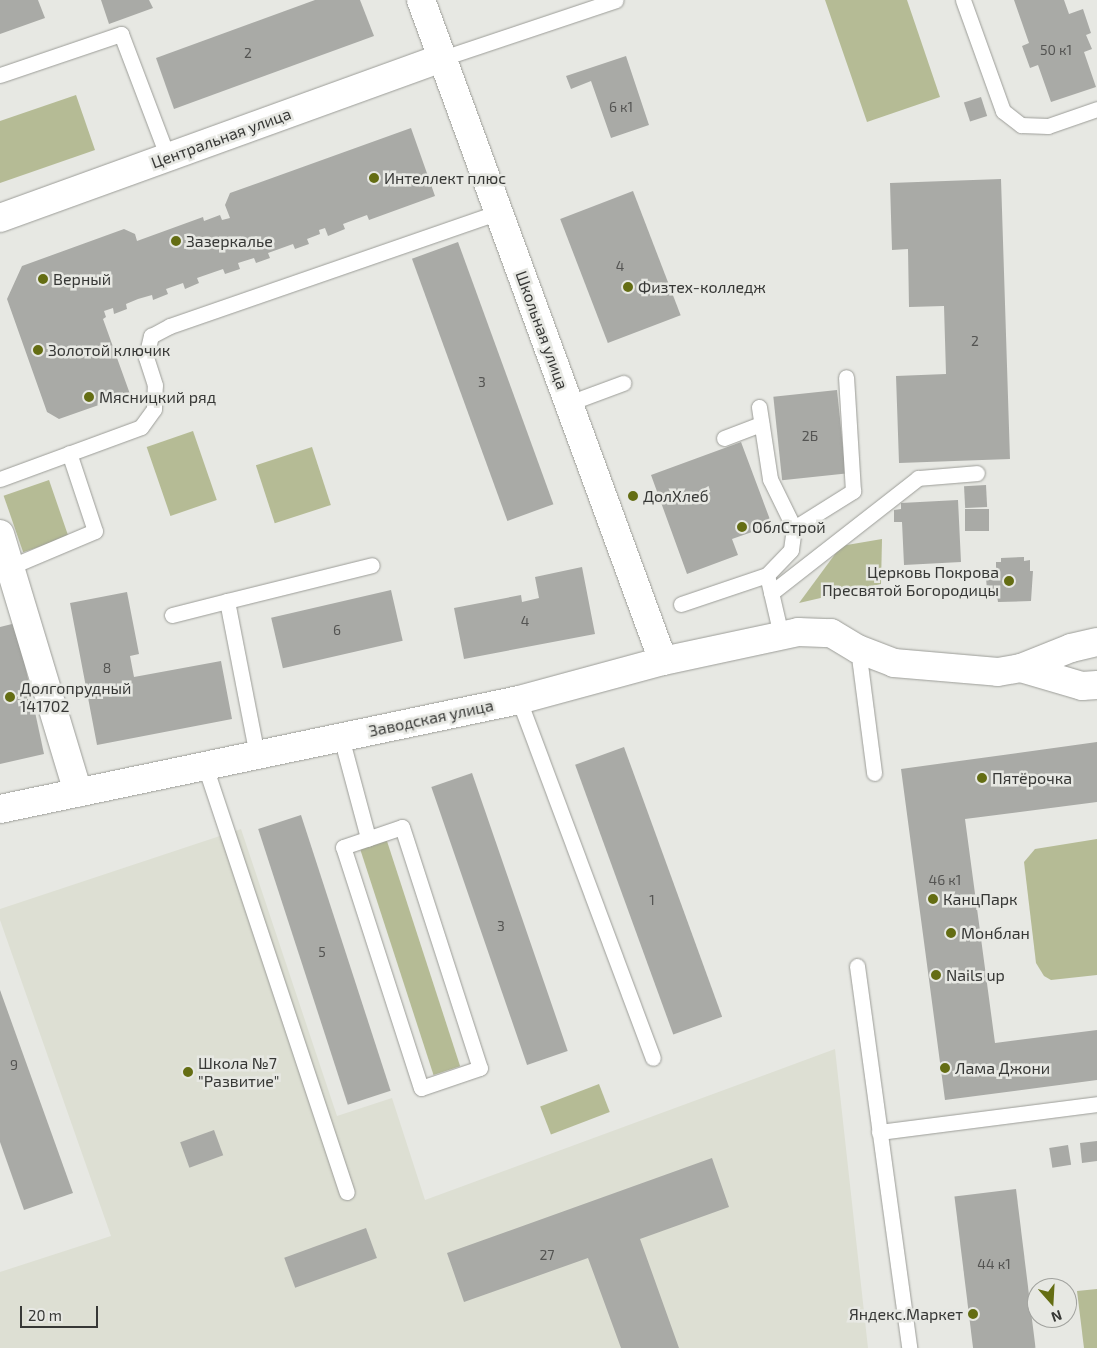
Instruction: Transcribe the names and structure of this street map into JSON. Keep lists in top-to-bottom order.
{
  "streets": {
    "street": ["Центральная улица", "Школьная улица", "Заводская улица"]
  },
  "crossings": [
    ["Центральная улица", "Школьная улица"],
    ["Школьная улица", "Заводская улица"]
  ],
  "places": [
    "Интеллект плюс",
    "Зазеркалье",
    "Верный",
    "Физтех-колледж",
    "Золотой ключик",
    "Мясницкий ряд",
    "ДолХлеб",
    "ОблСтрой",
    "Церковь Покрова Пресвятой Богородицы",
    "Долгопрудный 141702",
    "Пятёрочка",
    "КанцПарк",
    "Монблан",
    "Nails up",
    "Лама Джони",
    "Школа №7 \"Развитие\"",
    "Яндекс.Маркет"
  ],
  "house_numbers": [
    "50 к1",
    "2",
    "6 к1",
    "4",
    "2",
    "3",
    "2Б",
    "4",
    "6",
    "8",
    "46 к1",
    "1",
    "3",
    "5",
    "9",
    "27",
    "44 к1"
  ],
  "scale_bar": "20 m",
  "north": "bottom"
}
